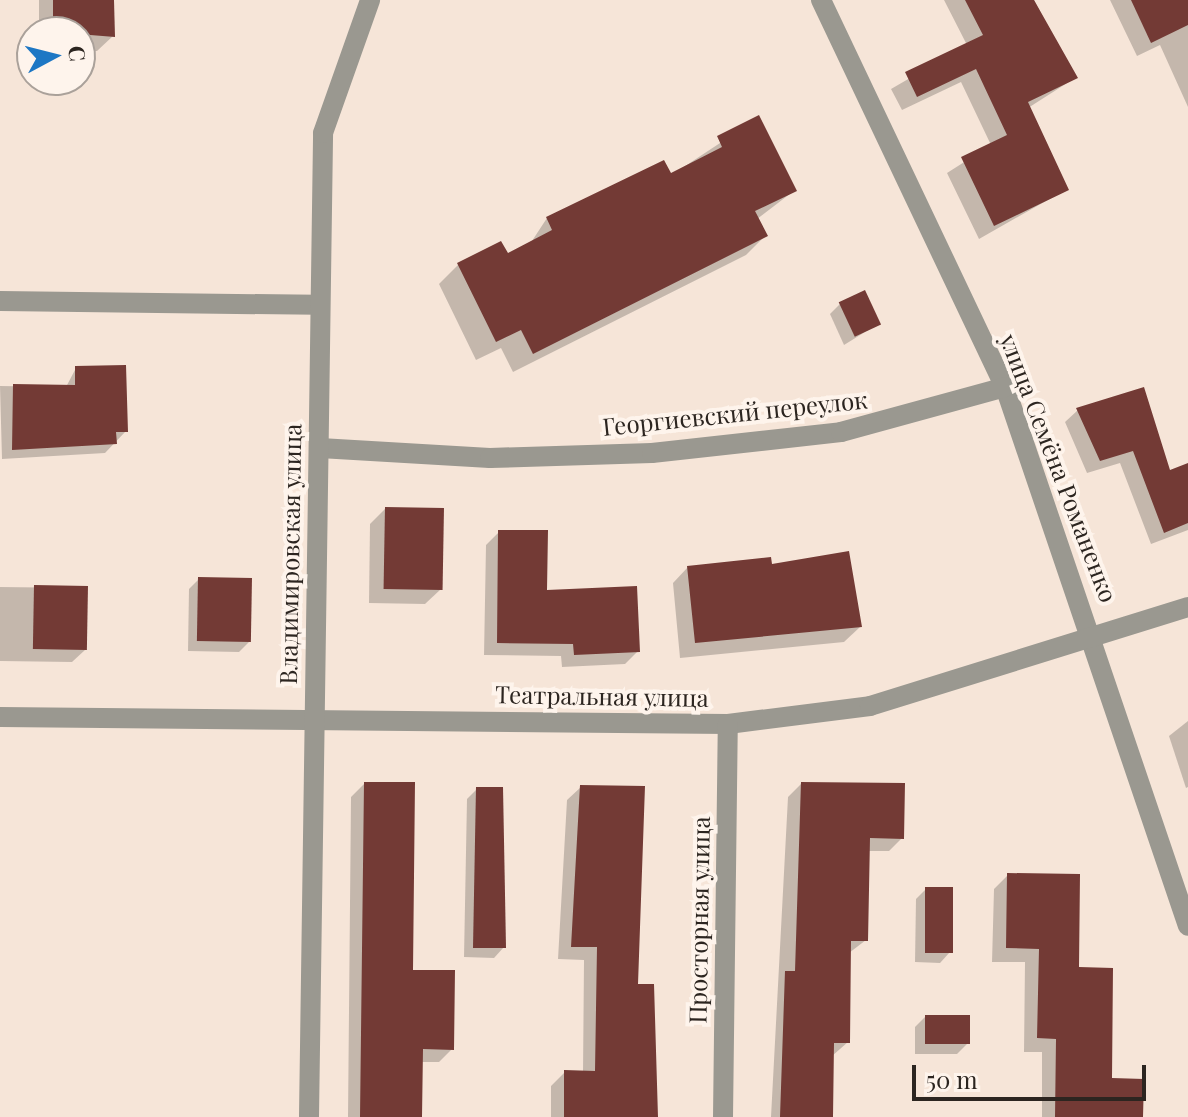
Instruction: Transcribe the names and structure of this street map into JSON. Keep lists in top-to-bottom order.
{
  "streets": {
    "street": [
      "Георгиевский переулок",
      "улица Семёна Романенко",
      "Владимировская улица",
      "Театральная улица",
      "Просторная улица"
    ]
  },
  "crossings": [
    ["Георгиевский переулок", "улица Семёна Романенко"],
    ["Георгиевский переулок", "Владимировская улица"],
    ["улица Семёна Романенко", "Театральная улица"],
    ["Владимировская улица", "Театральная улица"],
    ["Театральная улица", "Просторная улица"]
  ],
  "scale_bar": "50 m",
  "north": "right"
}
